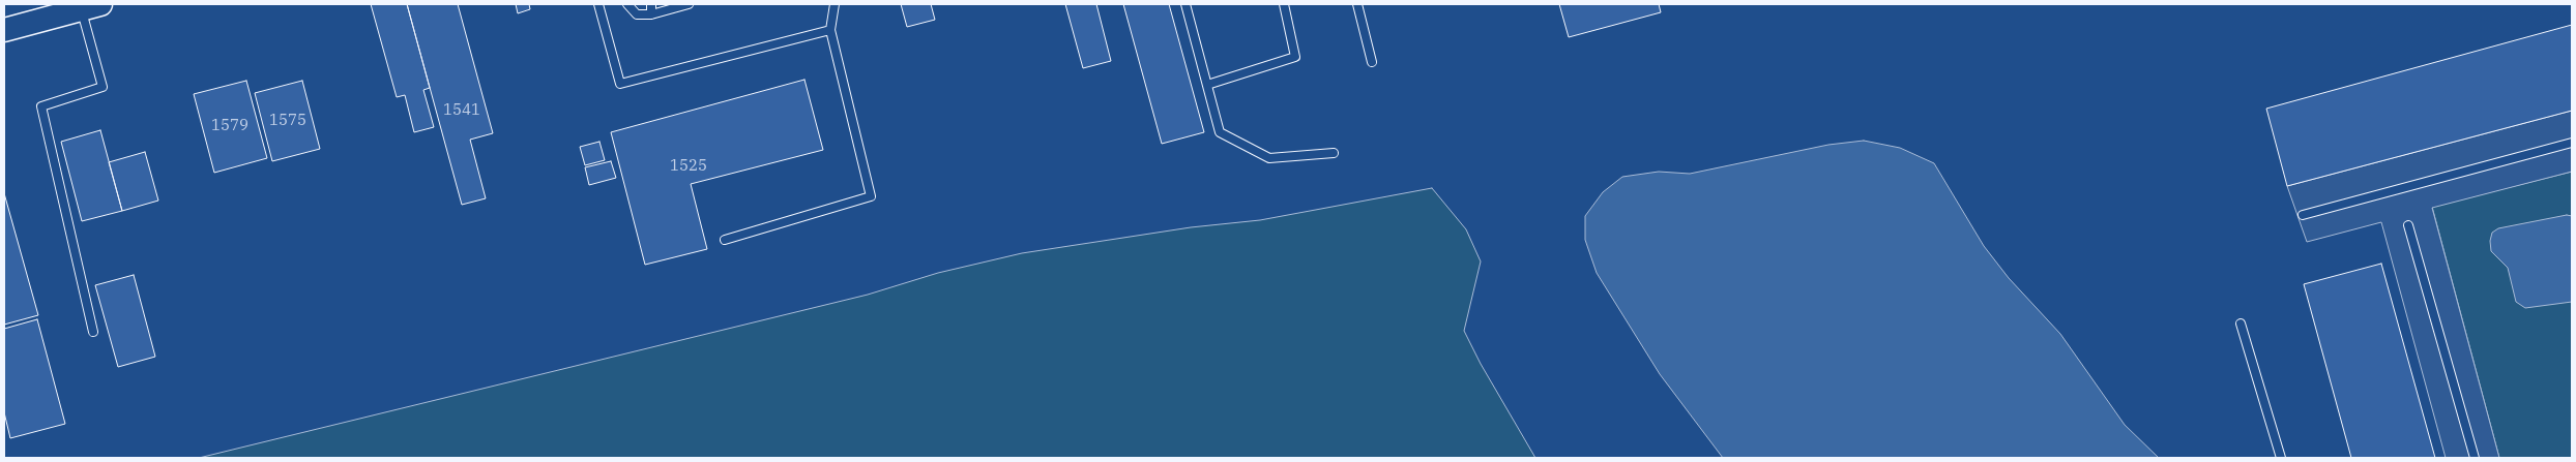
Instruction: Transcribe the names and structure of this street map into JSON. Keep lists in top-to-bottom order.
{
  "house_numbers": [
    "1541",
    "1575",
    "1579",
    "1525"
  ]
}
